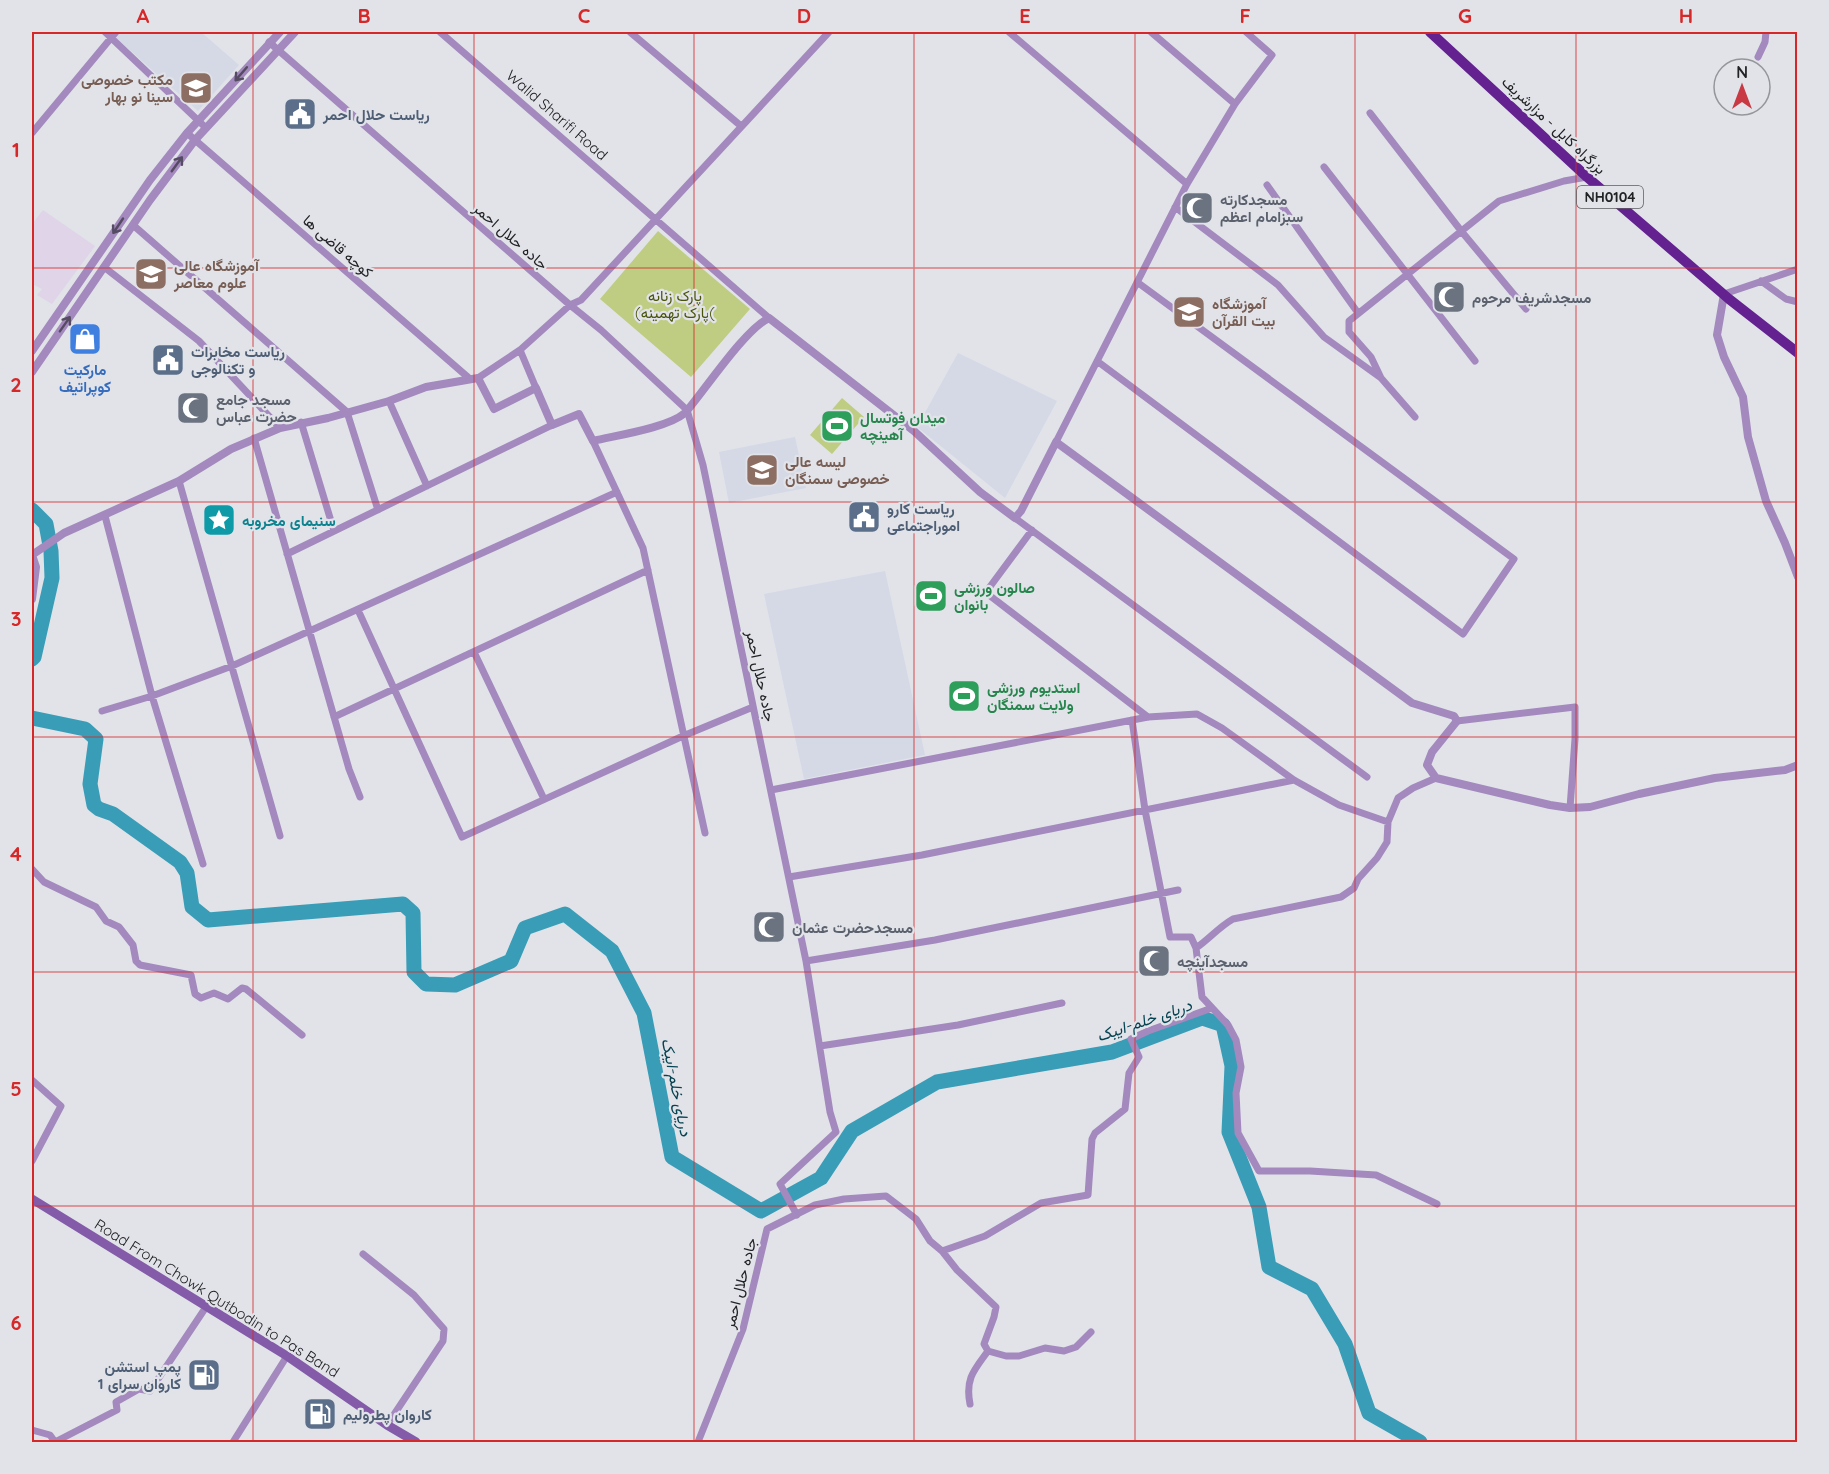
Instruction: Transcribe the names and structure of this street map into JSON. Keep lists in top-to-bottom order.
{
  "streets": {
    "highway": ["بزرگراه کابل - مزارشریف", "NH0104"],
    "main road": ["Road From Chowk Qutbodin to Pas Band"],
    "street": ["Walid Sharifi Road", "جاده حلال احمر", "کوچه قاضی ها"]
  },
  "water": ["دریای خلم-ایبک"],
  "parks": ["پارک زنانه (پارک تهمینه("],
  "places": {
    "school or university": [
      "مکتب خصوصی سینا نو بهار",
      "آموزشگاه عالی علوم معاصر",
      "آموزشگاه بیت القرآن",
      "لیسه عالی خصوصی سمنگان"
    ],
    "public building": ["ریاست حلال احمر", "ریاست مخابرات و تکنالوجی", "ریاست کارو اموراجتماعی"],
    "mosque": [
      "مسجدکارته سبزامام اعظم",
      "مسجدشریف مرحوم",
      "مسجد جامع حضرت عباس",
      "مسجدحضرت عثمان",
      "مسجدآینچه"
    ],
    "shop": ["مارکیت کوپراتیف"],
    "sports": ["میدان فوتسال آهینچه", "صالون ورزشی بانوان", "استدیوم ورزشی ولایت سمنگان"],
    "place": ["سنیمای مخروبه"],
    "fuel station": ["پمپ استشن کاروان سرای 1", "کاروان پطرولیم"]
  },
  "north": "top",
  "grid": {
    "columns": [
      "A",
      "B",
      "C",
      "D",
      "E",
      "F",
      "G",
      "H"
    ],
    "rows": [
      "1",
      "2",
      "3",
      "4",
      "5",
      "6"
    ]
  }
}
